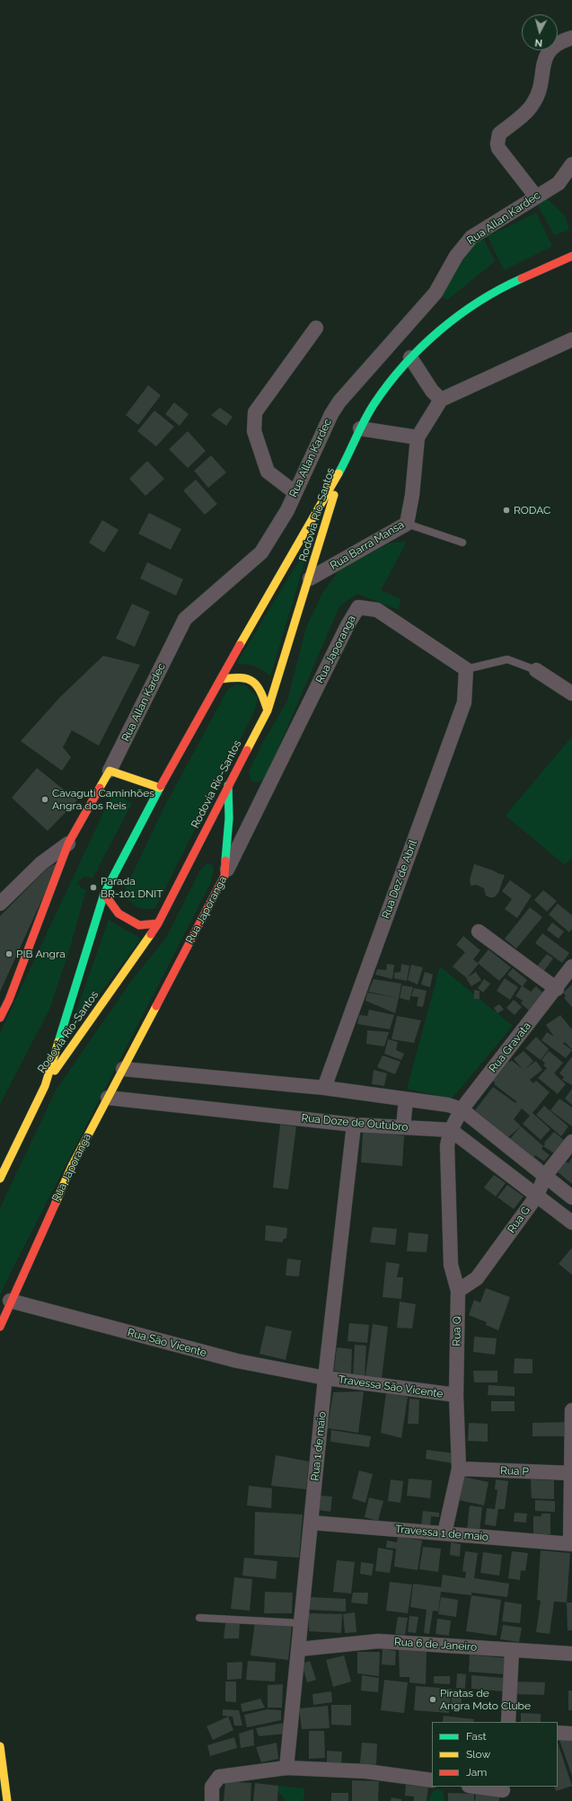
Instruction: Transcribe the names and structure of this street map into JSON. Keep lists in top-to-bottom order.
{
  "streets": {
    "main road": ["Rodovia Rio-Santos", "Rua Japoranga"],
    "street": [
      "Rua Allan Kardec",
      "Rua Barra Mansa",
      "Rua Dez de Abril",
      "Rua Gravata",
      "Rua Doze de Outubro",
      "Rua G",
      "Rua Q",
      "Rua São Vicente",
      "Travessa São Vicente",
      "Rua 1 de maio",
      "Rua P",
      "Travessa 1 de maio",
      "Rua 6 de Janeiro"
    ]
  },
  "crossings": [
    ["Rodovia Rio-Santos", "Rua Barra Mansa"],
    ["Rua Japoranga", "Rua Dez de Abril"],
    ["Rua Japoranga", "Rua Doze de Outubro"],
    ["Rua Japoranga", "Rua São Vicente"],
    ["Rua Gravata", "Rua Doze de Outubro"],
    ["Rua Gravata", "Rua Q"],
    ["Rua Doze de Outubro", "Rua Q"],
    ["Rua Doze de Outubro", "Rua 1 de maio"],
    ["Rua G", "Rua Q"],
    ["Rua Q", "Travessa São Vicente"],
    ["Rua Q", "Rua P"],
    ["Rua Q", "Travessa 1 de maio"],
    ["Rua São Vicente", "Travessa São Vicente"],
    ["Rua São Vicente", "Rua 1 de maio"],
    ["Travessa São Vicente", "Rua 1 de maio"],
    ["Rua 1 de maio", "Travessa 1 de maio"],
    ["Rua 1 de maio", "Rua 6 de Janeiro"]
  ],
  "places": [
    "RODAC",
    "Cavaguti Caminhões Angra dos Reis",
    "Parada BR-101 DNIT",
    "PIB Angra",
    "Piratas de Angra Moto Clube"
  ],
  "legend": ["Fast", "Slow", "Jam"],
  "north": "bottom"
}
